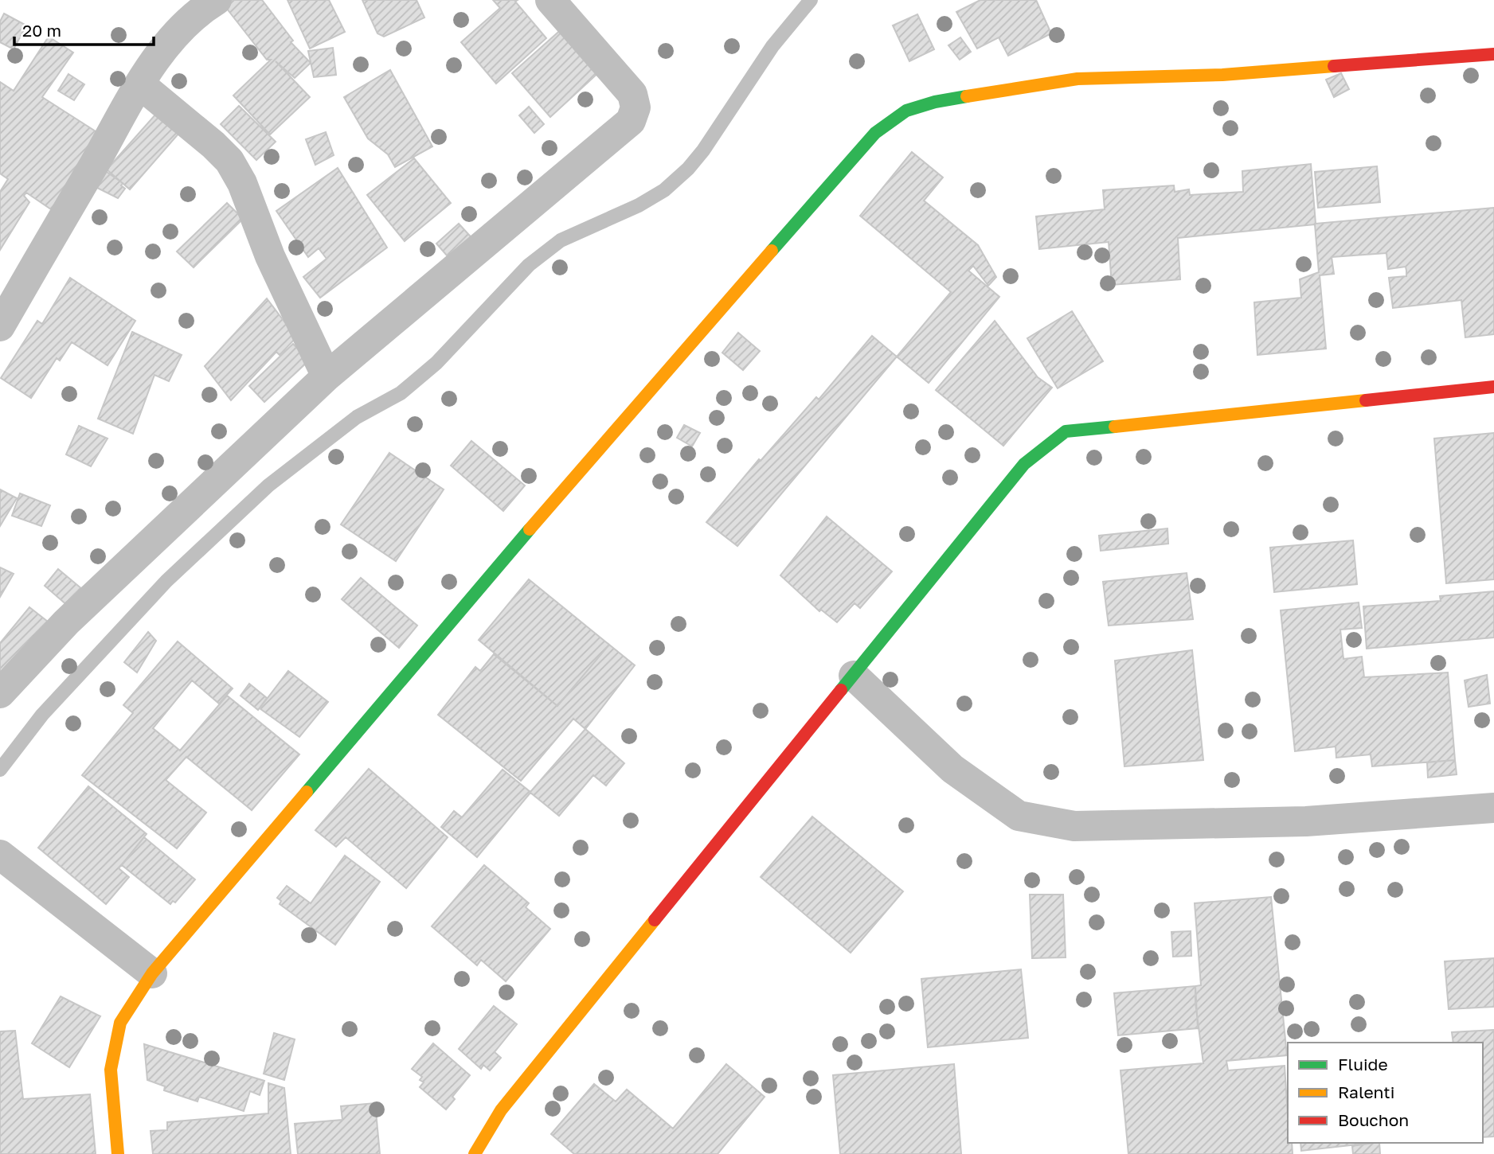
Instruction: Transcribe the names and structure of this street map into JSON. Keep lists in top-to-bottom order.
{
  "legend": ["Fluide", "Ralenti", "Bouchon"],
  "scale_bar": "20 m"
}
